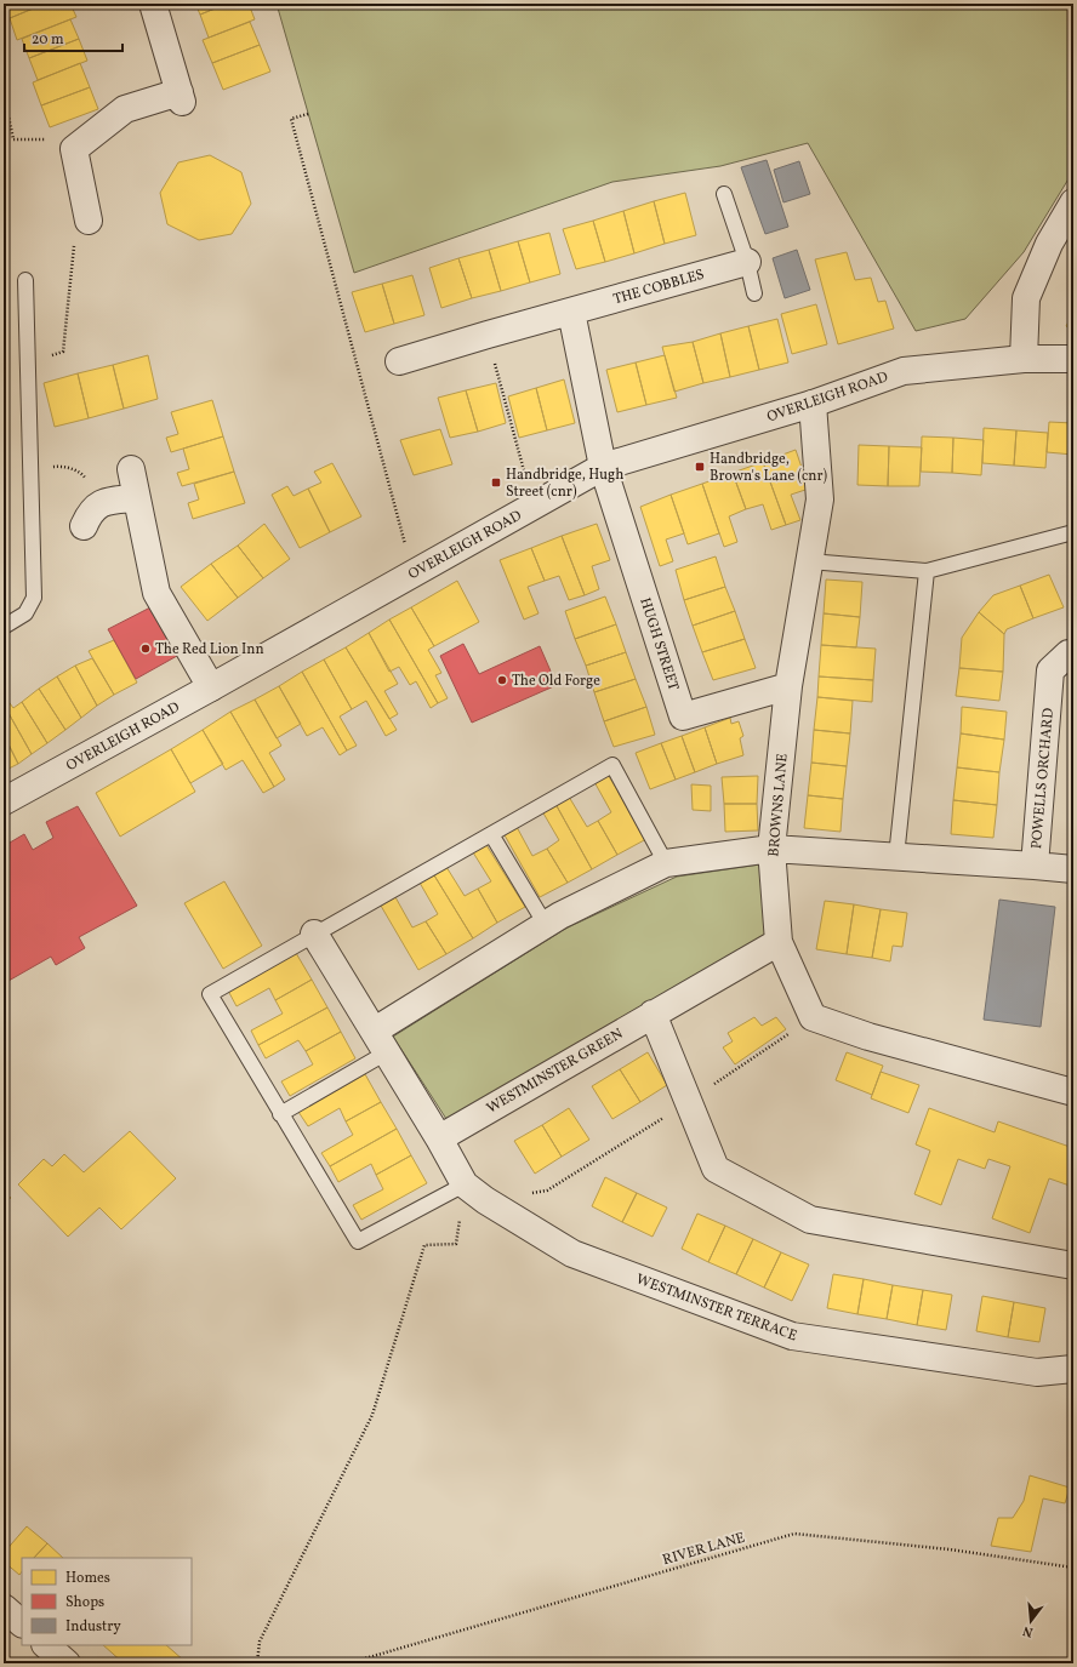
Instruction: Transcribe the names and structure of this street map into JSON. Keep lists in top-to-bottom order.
{
  "streets": {
    "street": [
      "THE COBBLES",
      "OVERLEIGH ROAD",
      "HUGH STREET",
      "POWELLS ORCHARD",
      "BROWNS LANE",
      "WESTMINSTER GREEN",
      "WESTMINSTER TERRACE"
    ],
    "path": ["RIVER LANE"]
  },
  "crossings": [
    ["OVERLEIGH ROAD", "HUGH STREET"],
    ["OVERLEIGH ROAD", "BROWNS LANE"],
    ["HUGH STREET", "BROWNS LANE"],
    ["POWELLS ORCHARD", "BROWNS LANE"],
    ["BROWNS LANE", "WESTMINSTER GREEN"],
    ["WESTMINSTER GREEN", "WESTMINSTER TERRACE"]
  ],
  "places": {
    "transit": ["Handbridge, Brown's Lane (cnr)", "Handbridge, Hugh Street (cnr)"],
    "other": ["The Red Lion Inn", "The Old Forge"]
  },
  "legend": ["Homes", "Shops", "Industry"],
  "scale_bar": "20 m",
  "north": "bottom"
}
